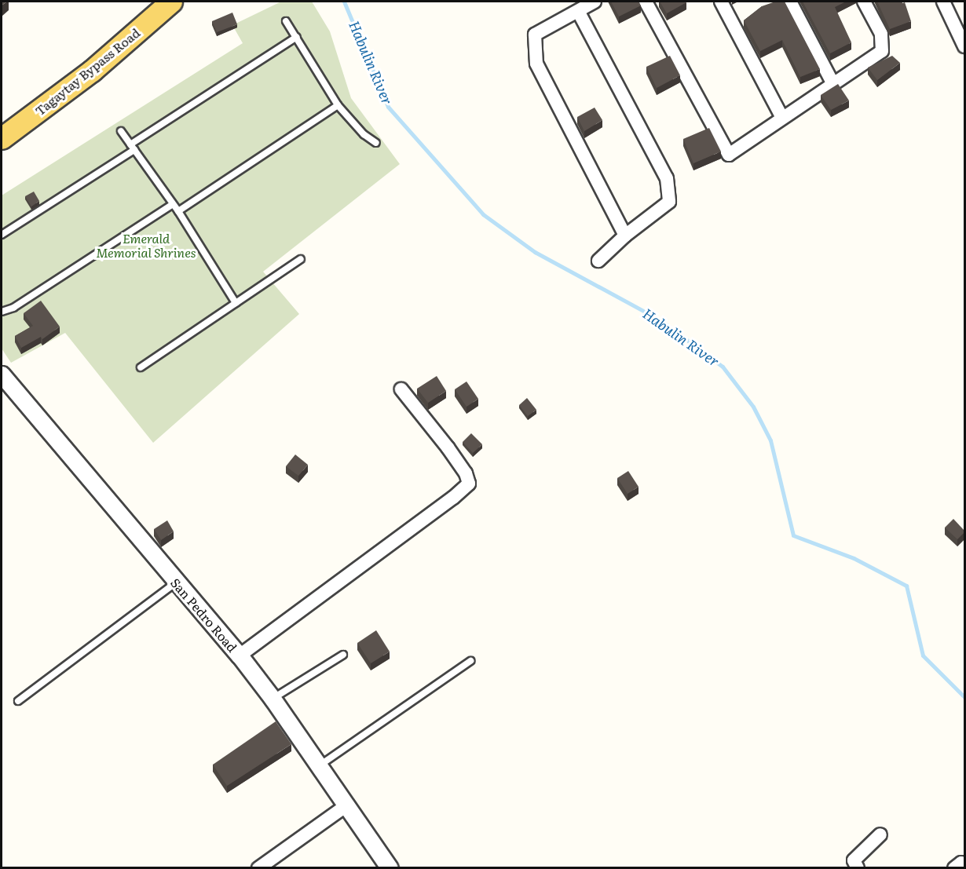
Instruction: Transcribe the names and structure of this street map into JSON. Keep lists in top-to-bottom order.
{
  "streets": {
    "main road": ["Tagaytay Bypass Road"],
    "street": ["San Pedro Road"]
  },
  "water": ["Habulin River"],
  "parks": ["Emerald Memorial Shrines"]
}
